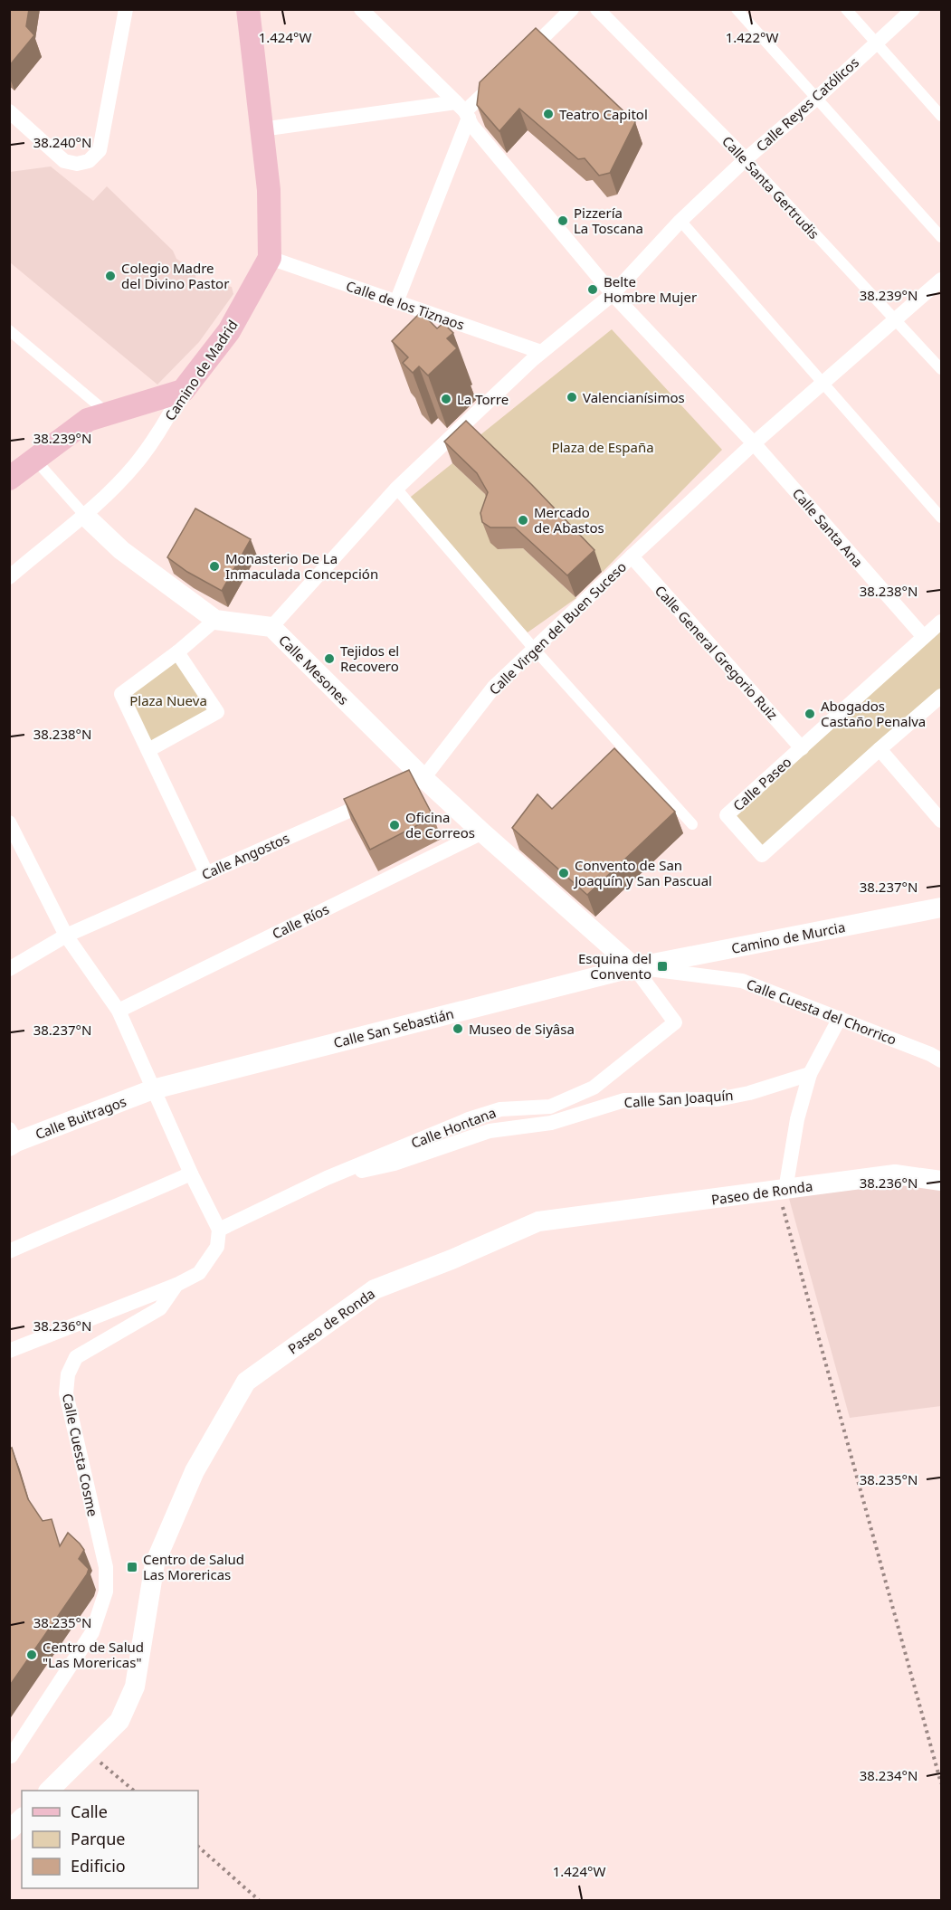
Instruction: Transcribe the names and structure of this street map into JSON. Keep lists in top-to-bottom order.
{
  "streets": {
    "main road": [
      "Camino de Madrid",
      "Calle Mesones",
      "Camino de Murcia",
      "Calle San Sebastián",
      "Calle Buitragos",
      "Paseo de Ronda"
    ],
    "street": [
      "Calle Reyes Católicos",
      "Calle Santa Gertrudis",
      "Calle de los Tiznaos",
      "Calle Santa Ana",
      "Calle Virgen del Buen Suceso",
      "Calle General Gregorio Ruiz",
      "Calle Paseo",
      "Calle Angostos",
      "Calle Ríos",
      "Calle Cuesta del Chorrico",
      "Calle San Joaquín",
      "Calle Hontana",
      "Calle Cuesta Cosme"
    ]
  },
  "crossings": [
    ["Calle Reyes Católicos", "Calle Santa Gertrudis"],
    ["Calle de los Tiznaos", "Camino de Madrid"],
    ["Camino de Madrid", "Calle Mesones"],
    ["Calle Santa Ana", "Calle Paseo"],
    ["Calle Virgen del Buen Suceso", "Calle General Gregorio Ruiz"],
    ["Calle Virgen del Buen Suceso", "Calle Mesones"],
    ["Calle General Gregorio Ruiz", "Calle Paseo"],
    ["Calle Mesones", "Calle Ríos"],
    ["Calle Mesones", "Camino de Murcia"],
    ["Calle Mesones", "Calle Cuesta del Chorrico"],
    ["Calle Mesones", "Calle San Sebastián"],
    ["Calle Mesones", "Calle Hontana"],
    ["Camino de Murcia", "Calle Cuesta del Chorrico"],
    ["Camino de Murcia", "Calle San Sebastián"],
    ["Camino de Murcia", "Calle Hontana"],
    ["Calle Cuesta del Chorrico", "Calle San Sebastián"],
    ["Calle Cuesta del Chorrico", "Calle Hontana"],
    ["Calle San Sebastián", "Calle Buitragos"],
    ["Calle San Sebastián", "Calle Hontana"],
    ["Calle San Joaquín", "Calle Hontana"],
    ["Calle Hontana", "Calle Cuesta Cosme"]
  ],
  "parks": ["Plaza de España", "Plaza Nueva"],
  "places": {
    "other": [
      "Teatro Capitol",
      "Pizzería La Toscana",
      "Colegio Madre del Divino Pastor",
      "Belte Hombre Mujer",
      "Valencianísimos",
      "La Torre",
      "Mercado de Abastos",
      "Monasterio De La Inmaculada Concepción",
      "Tejidos el Recovero",
      "Abogados Castaño Penalva",
      "Oficina de Correos",
      "Convento de San Joaquín y San Pascual",
      "Museo de Siyâsa",
      "Centro de Salud \"Las Morericas\""
    ],
    "transit": ["Esquina del Convento", "Centro de Salud Las Morericas"]
  },
  "legend": ["Calle", "Parque", "Edificio"],
  "coordinates": [
    "1.424°W",
    "1.422°W",
    "38.240°N",
    "38.239°N",
    "38.238°N",
    "38.237°N",
    "38.236°N",
    "38.235°N",
    "38.234°N"
  ]
}
